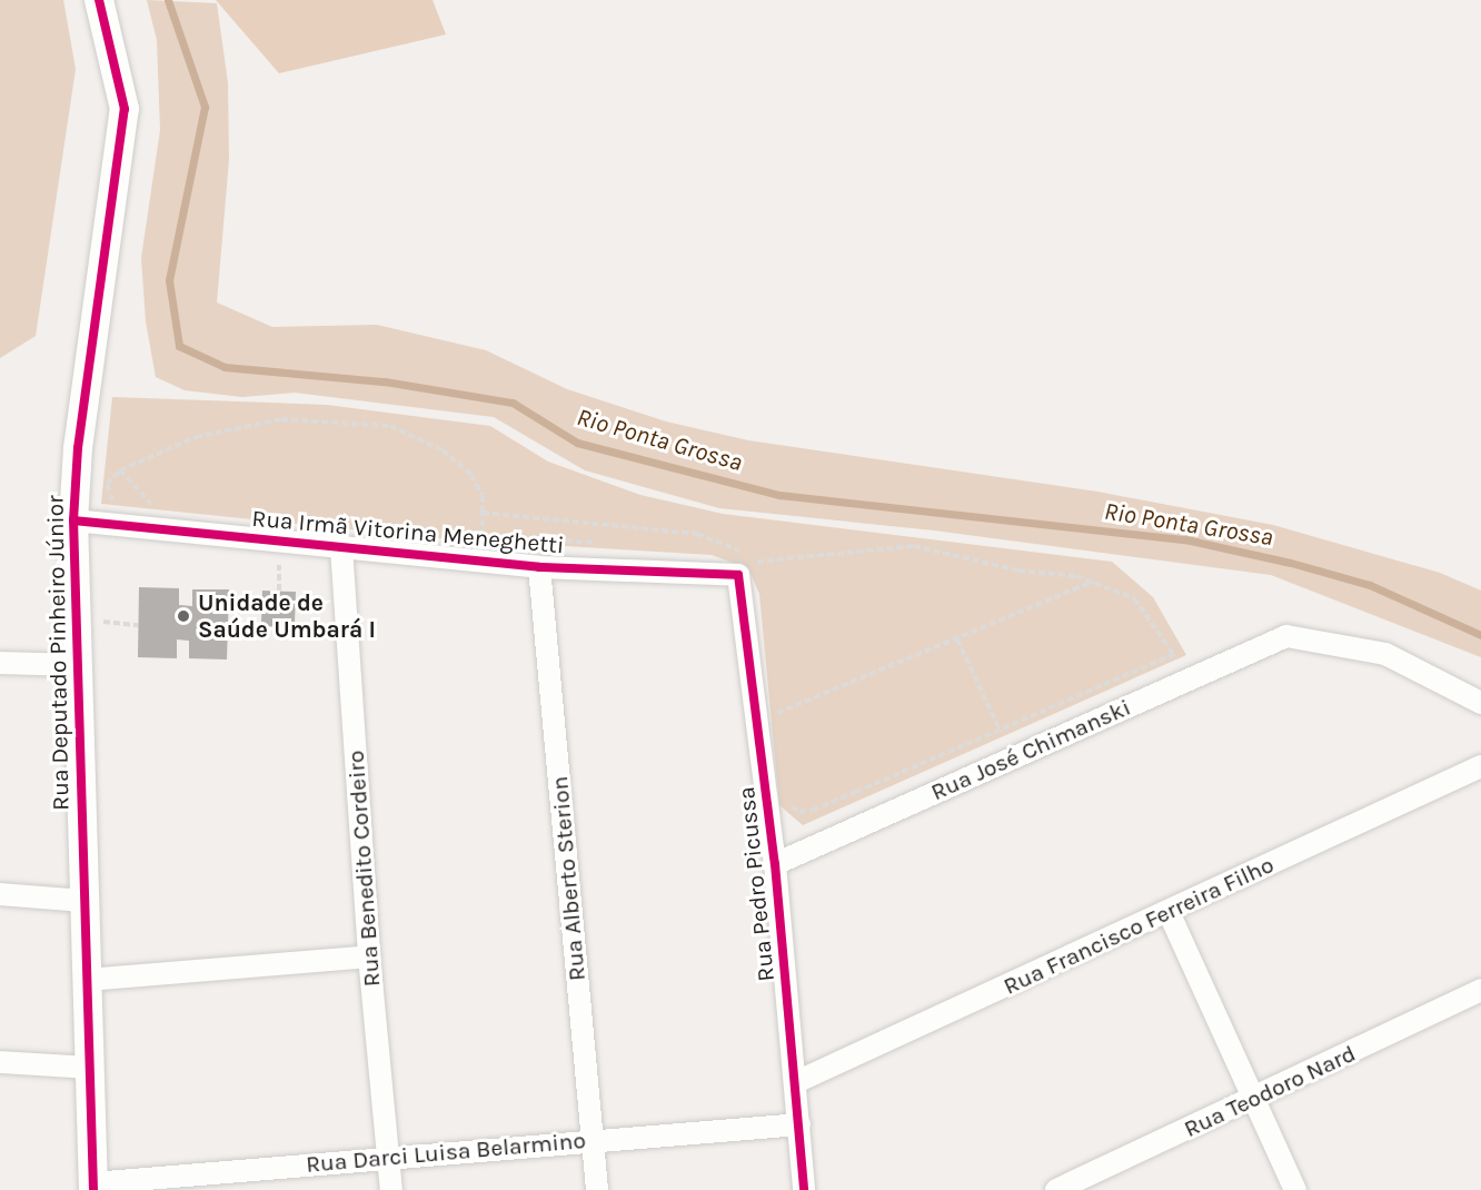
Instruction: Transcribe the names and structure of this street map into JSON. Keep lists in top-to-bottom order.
{
  "streets": {
    "street": [
      "Rua Irmã Vitorina Meneghetti",
      "Rua Deputado Pinheiro Júnior",
      "Rua José Chimanski",
      "Rua Benedito Cordeiro",
      "Rua Alberto Sterion",
      "Rua Pedro Picussa",
      "Rua Francisco Ferreira Filho",
      "Rua Teodoro Nard",
      "Rua Darci Luisa Belarmino"
    ]
  },
  "crossings": [
    ["Rua Irmã Vitorina Meneghetti", "Rua Deputado Pinheiro Júnior"],
    ["Rua Irmã Vitorina Meneghetti", "Rua Benedito Cordeiro"],
    ["Rua Irmã Vitorina Meneghetti", "Rua Alberto Sterion"],
    ["Rua Irmã Vitorina Meneghetti", "Rua Pedro Picussa"],
    ["Rua Deputado Pinheiro Júnior", "Rua Darci Luisa Belarmino"],
    ["Rua José Chimanski", "Rua Pedro Picussa"],
    ["Rua Benedito Cordeiro", "Rua Darci Luisa Belarmino"],
    ["Rua Alberto Sterion", "Rua Darci Luisa Belarmino"],
    ["Rua Pedro Picussa", "Rua Francisco Ferreira Filho"],
    ["Rua Pedro Picussa", "Rua Darci Luisa Belarmino"]
  ],
  "water": ["Rio Ponta Grossa"],
  "places": ["Unidade de Saúde Umbará I"]
}
